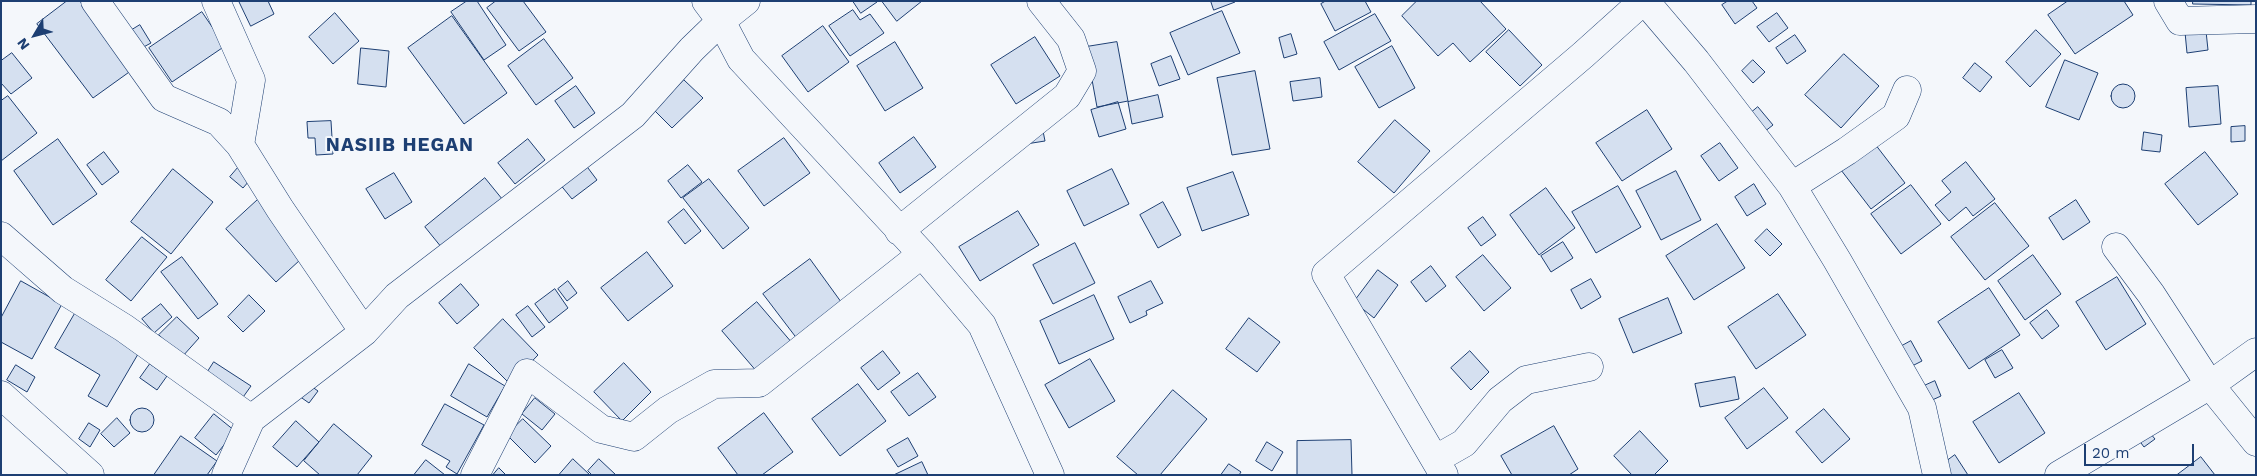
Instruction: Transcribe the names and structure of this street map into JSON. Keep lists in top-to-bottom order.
{
  "districts": ["NASIIB HEGAN"],
  "scale_bar": "20 m",
  "north": "bottom left"
}
